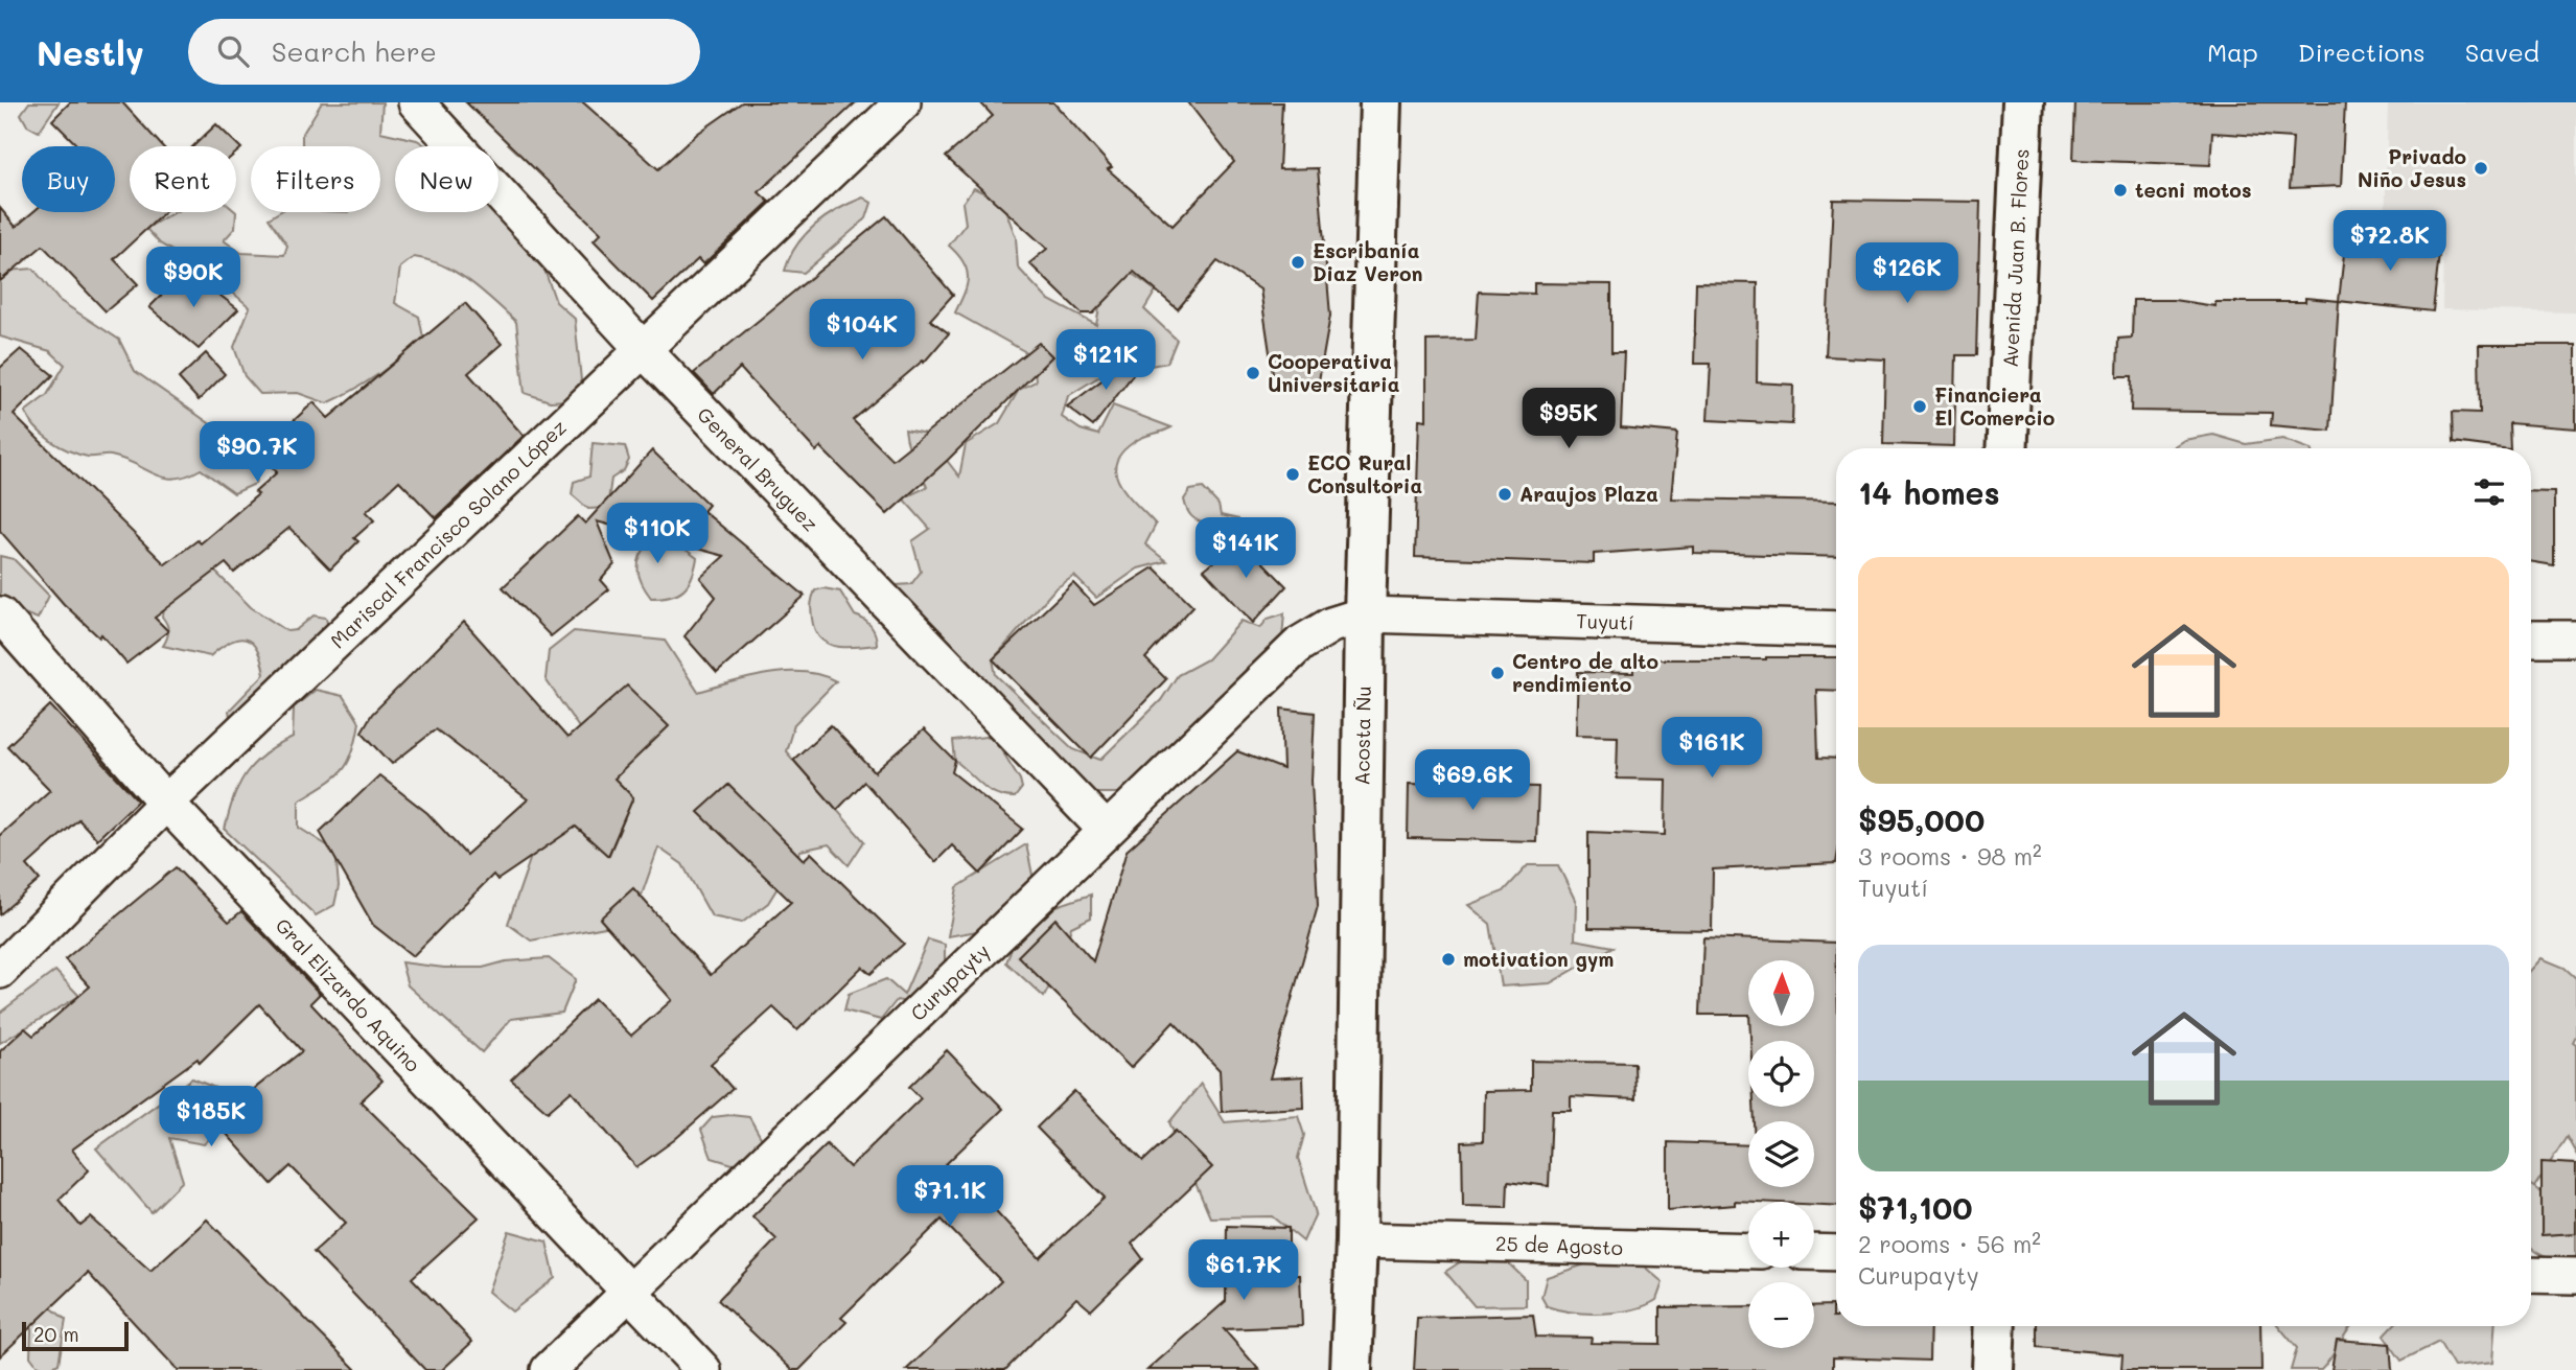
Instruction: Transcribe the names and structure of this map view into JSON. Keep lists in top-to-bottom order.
{
  "streets": {
    "street": [
      "Avenida Juan B. Flores",
      "General Bruguez",
      "Mariscal Francisco Solano López",
      "Tuyutí",
      "Acosta Ñu",
      "Curupayty",
      "Gral Elizardo Aquino",
      "25 de Agosto"
    ]
  },
  "crossings": [
    ["General Bruguez", "Mariscal Francisco Solano López"],
    ["General Bruguez", "Curupayty"],
    ["Mariscal Francisco Solano López", "Gral Elizardo Aquino"],
    ["Tuyutí", "Acosta Ñu"],
    ["Tuyutí", "Curupayty"],
    ["Acosta Ñu", "Curupayty"],
    ["Acosta Ñu", "25 de Agosto"],
    ["Curupayty", "Gral Elizardo Aquino"]
  ],
  "places": [
    "Privado Niño Jesus",
    "tecni motos",
    "Escribanía Diaz Veron",
    "Cooperativa Universitaria",
    "Financiera El Comercio",
    "ECO Rural Consultoria",
    "Araujos Plaza",
    "Centro de alto rendimiento",
    "motivation gym"
  ],
  "scale_bar": "20 m",
  "north": "top",
  "page": {
    "header": "Nestly",
    "search": "Search here",
    "nav": ["Map", "Directions", "Saved"],
    "chip": [
      "Buy",
      "Rent",
      "Filters",
      "New"
    ],
    "price": [
      "$72.8K",
      "$126K",
      "$90K",
      "$104K",
      "$121K",
      "$95K",
      "$90.7K",
      "$110K",
      "$141K",
      "$161K",
      "$69.6K",
      "$185K",
      "$71.1K",
      "$61.7K"
    ],
    "heading": "14 homes",
    "list": [
      {
        "name": "$95,000",
        "note": "3 rooms · 98 m² · Tuyutí"
      },
      {
        "name": "$71,100",
        "note": "2 rooms · 56 m² · Curupayty"
      }
    ],
    "map_buttons": ["+", "−"],
    "scale": "20 m"
  }
}
